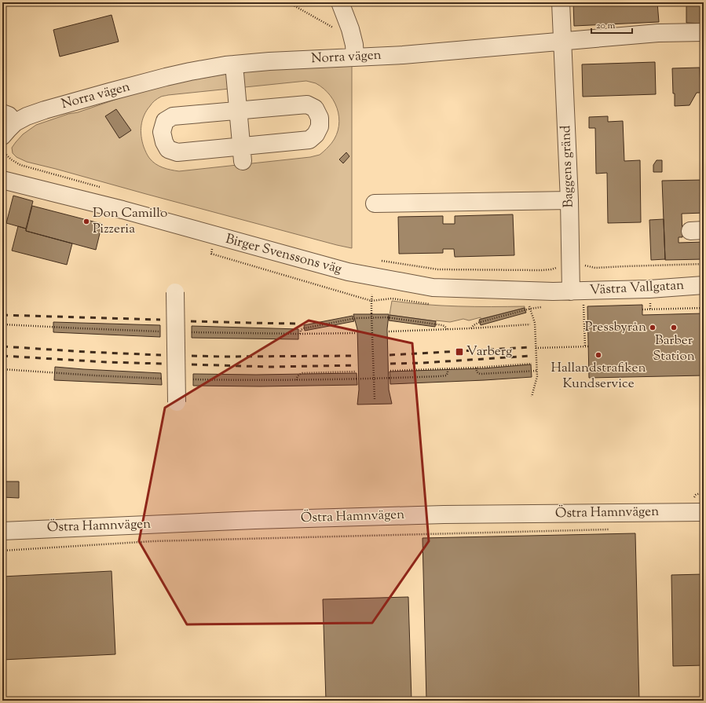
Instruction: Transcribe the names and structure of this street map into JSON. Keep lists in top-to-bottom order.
{
  "streets": {
    "street": [
      "Norra vägen",
      "Baggens gränd",
      "Birger Svenssons väg",
      "Västra Vallgatan",
      "Östra Hamnvägen"
    ]
  },
  "crossings": [
    ["Norra vägen", "Baggens gränd"],
    ["Baggens gränd", "Birger Svenssons väg"],
    ["Baggens gränd", "Västra Vallgatan"],
    ["Birger Svenssons väg", "Västra Vallgatan"]
  ],
  "places": {
    "other": [
      "Don Camillo Pizzeria",
      "Pressbyrån",
      "Barber Station",
      "Hallandstrafiken Kundservice"
    ],
    "transit": ["Varberg"]
  },
  "scale_bar": "20 m"
}
